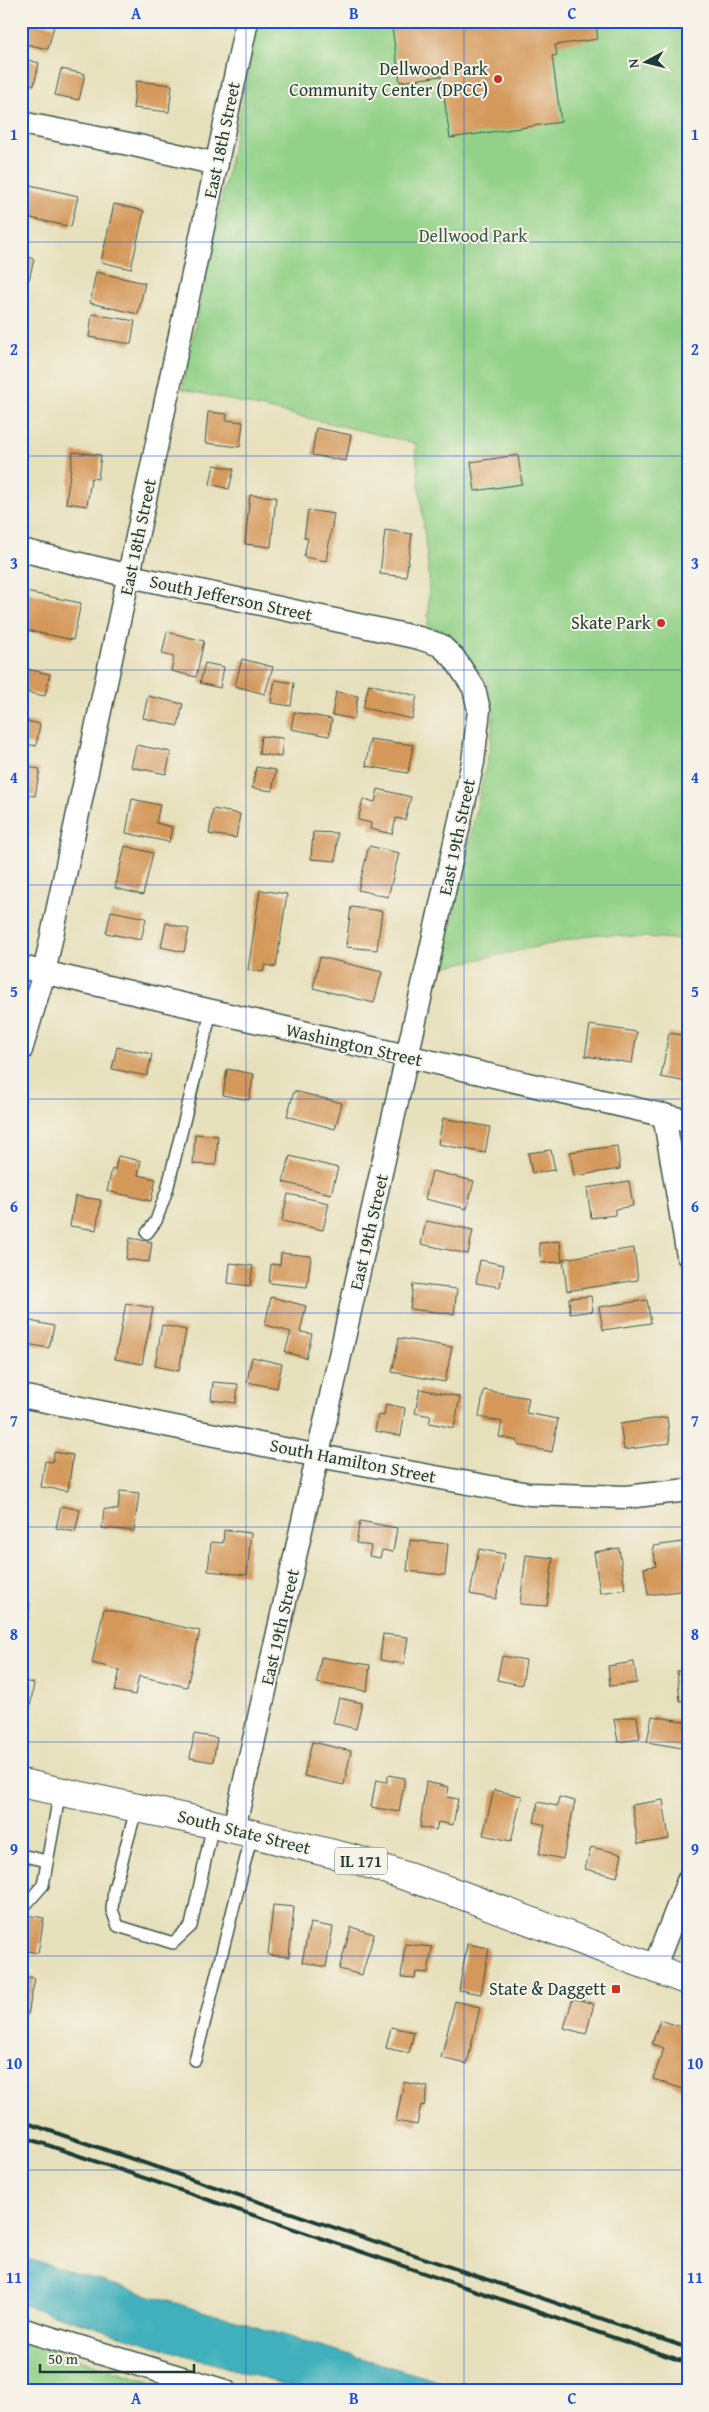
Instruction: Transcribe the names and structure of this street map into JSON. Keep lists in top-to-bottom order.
{
  "streets": {
    "main road": ["South State Street", "IL 171"],
    "street": [
      "East 18th Street",
      "South Jefferson Street",
      "East 19th Street",
      "Washington Street",
      "South Hamilton Street"
    ]
  },
  "crossings": [
    ["East 18th Street", "South Jefferson Street"],
    ["East 18th Street", "Washington Street"],
    ["South Jefferson Street", "East 19th Street"],
    ["East 19th Street", "Washington Street"],
    ["East 19th Street", "South Hamilton Street"],
    ["East 19th Street", "South State Street"]
  ],
  "parks": ["Dellwood Park"],
  "places": {
    "other": ["Dellwood Park Community Center (DPCC)", "Skate Park"],
    "transit": ["State & Daggett"]
  },
  "scale_bar": "50 m",
  "north": "left",
  "grid": {
    "columns": ["A", "B", "C"],
    "rows": [
      "1",
      "2",
      "3",
      "4",
      "5",
      "6",
      "7",
      "8",
      "9",
      "10",
      "11"
    ]
  }
}
